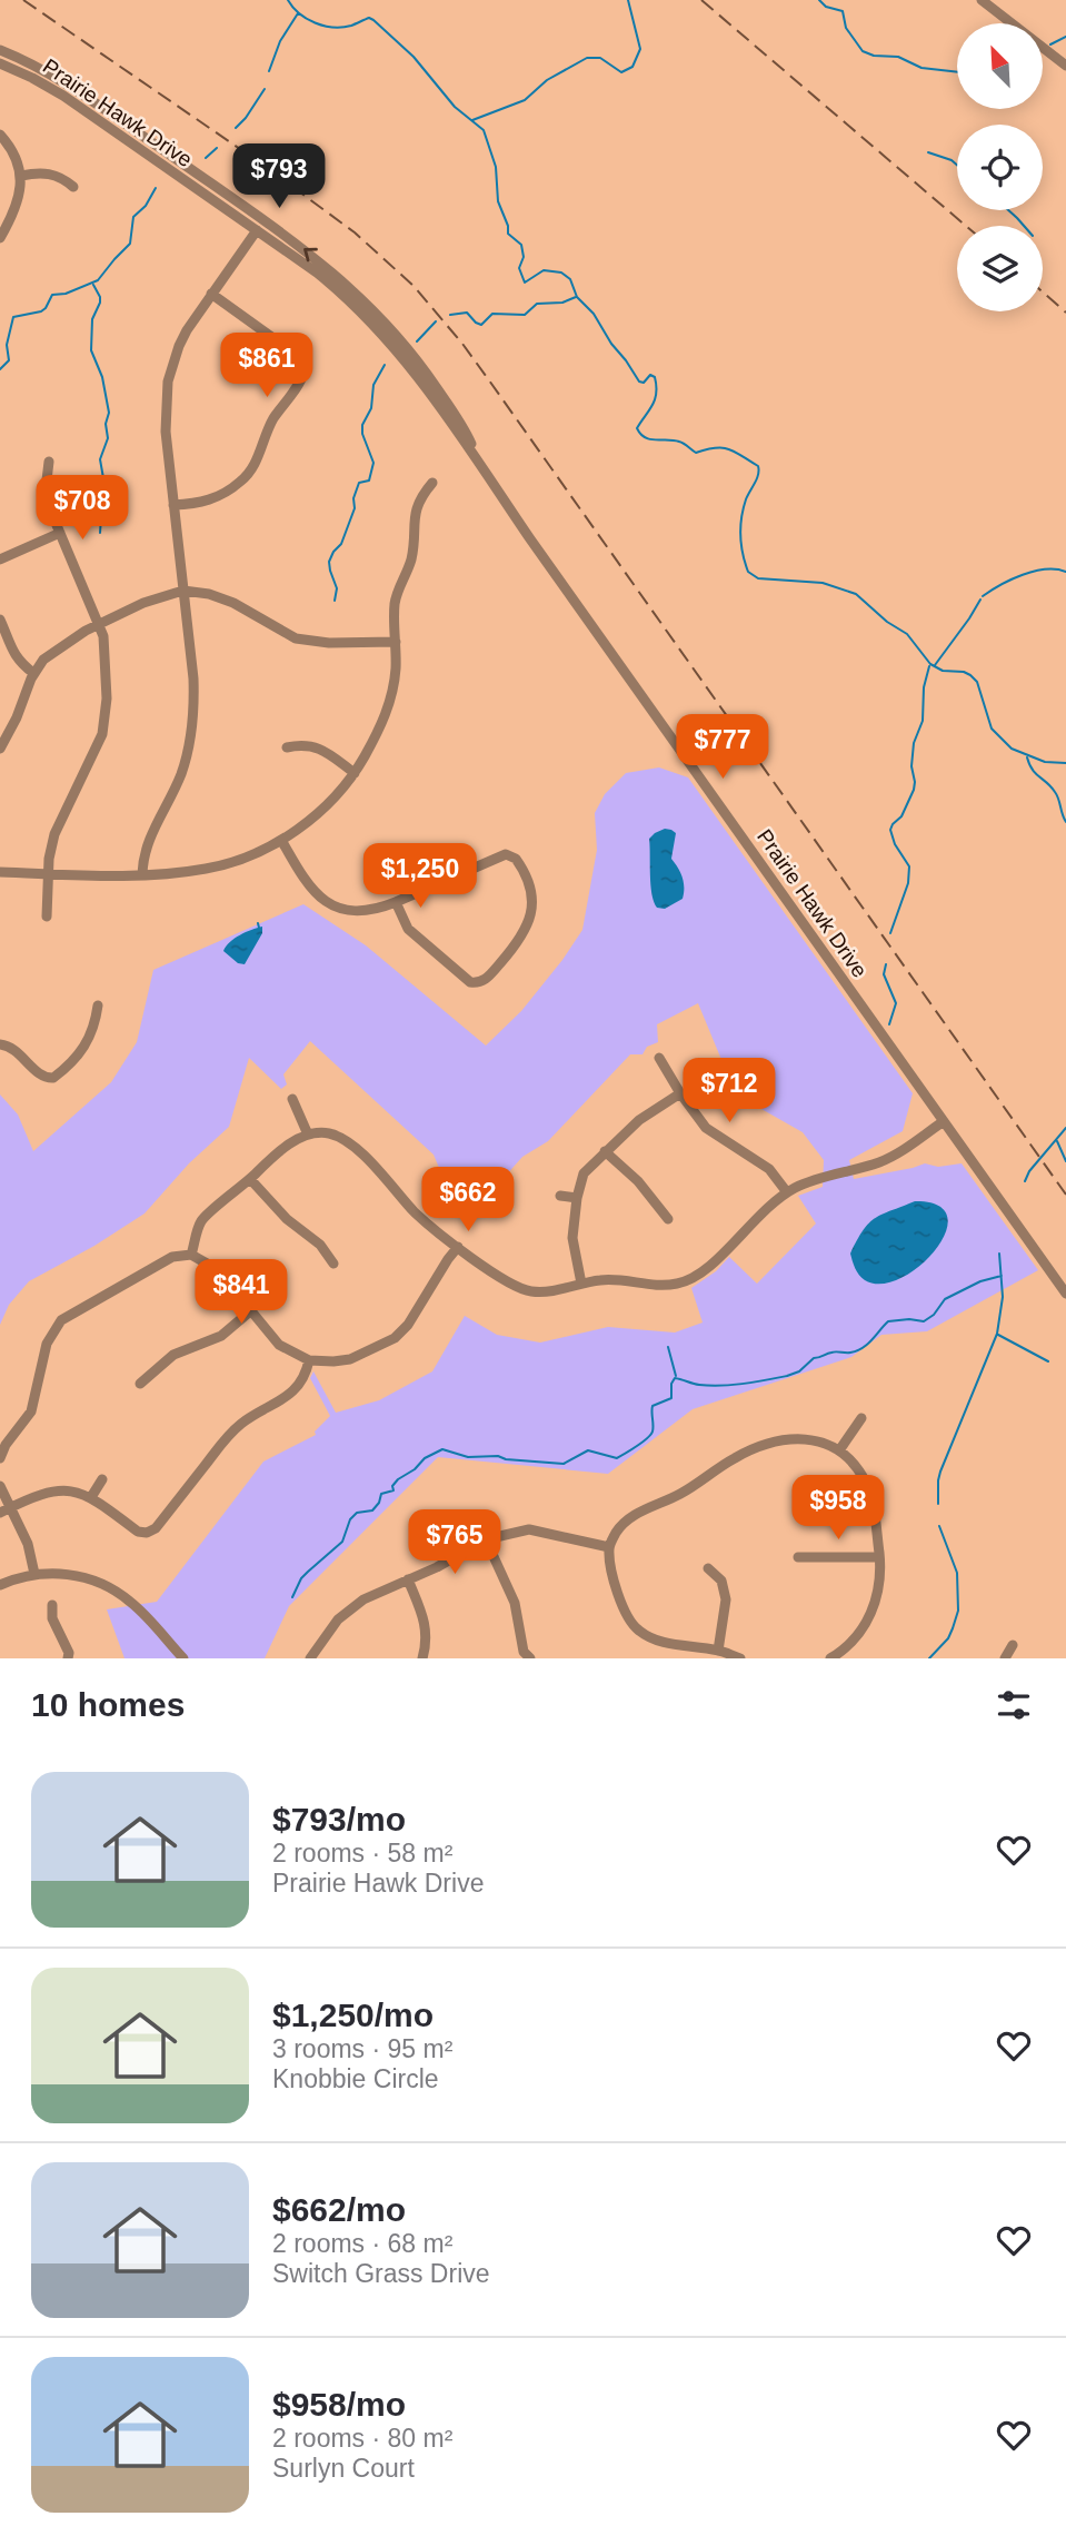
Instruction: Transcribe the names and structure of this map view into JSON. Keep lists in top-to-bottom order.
{
  "streets": {
    "street": ["Prairie Hawk Drive"]
  },
  "north": "top left",
  "page": {
    "price": [
      "$793",
      "$861",
      "$708",
      "$777",
      "$1,250",
      "$712",
      "$662",
      "$841",
      "$958",
      "$765"
    ],
    "heading": "10 homes",
    "list": [
      {
        "name": "$793/mo",
        "note": "2 rooms · 58 m² · Prairie Hawk Drive"
      },
      {
        "name": "$1,250/mo",
        "note": "3 rooms · 95 m² · Knobbie Circle"
      },
      {
        "name": "$662/mo",
        "note": "2 rooms · 68 m² · Switch Grass Drive"
      },
      {
        "name": "$958/mo",
        "note": "2 rooms · 80 m² · Surlyn Court"
      }
    ]
  }
}
